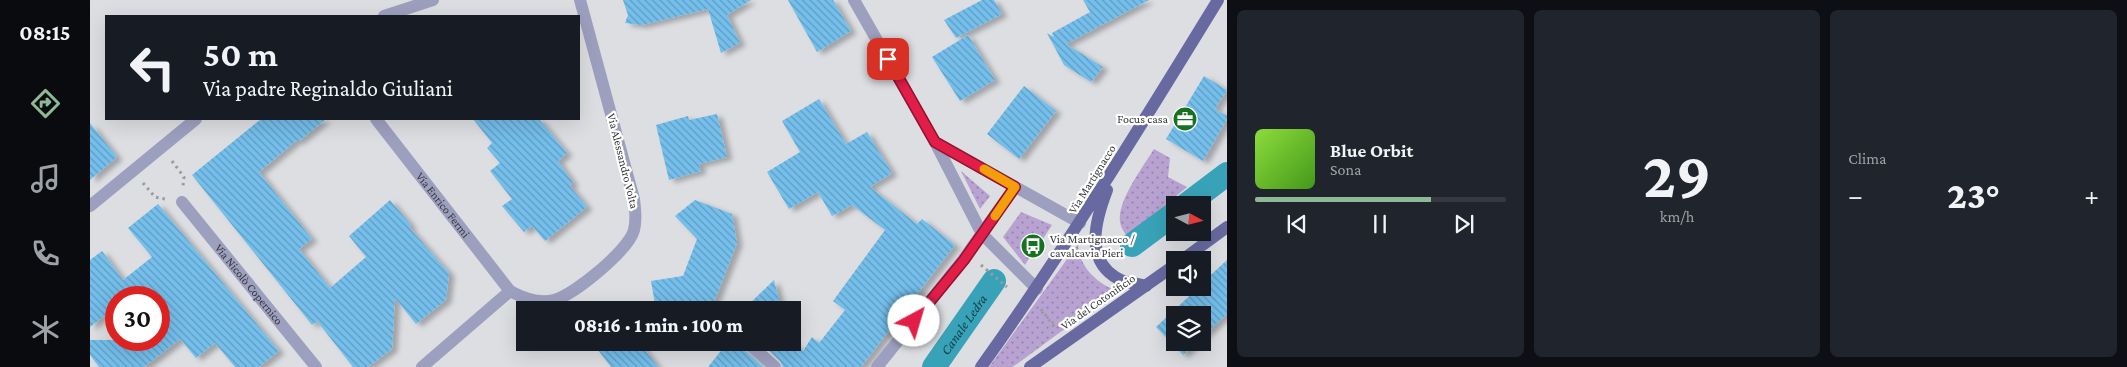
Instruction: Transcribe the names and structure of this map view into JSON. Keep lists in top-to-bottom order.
{
  "streets": {
    "main road": ["Via Martignacco", "Via del Cotonificio"],
    "street": ["Via Alessandro Volta", "Via Enrico Fermi", "Via Nicolò Copernico"]
  },
  "crossings": [
    ["Via Alessandro Volta", "Via Enrico Fermi"]
  ],
  "water": ["Canale Ledra"],
  "places": {
    "office": ["Focus casa"],
    "bus stop": ["Via Martignacco / cavalcavia Pieri"]
  },
  "north": "right",
  "page": {
    "tabs": "08:15",
    "tile": [
      ["29", "km/h"],
      "Clima"
    ],
    "turn": ["50 m", "Via padre Reginaldo Giuliani"],
    "song": ["Blue Orbit", "Sona"],
    "heat": ["−", "23°", "+"],
    "limit": "30",
    "trip": "08:16 · 1 min · 100 m"
  }
}
